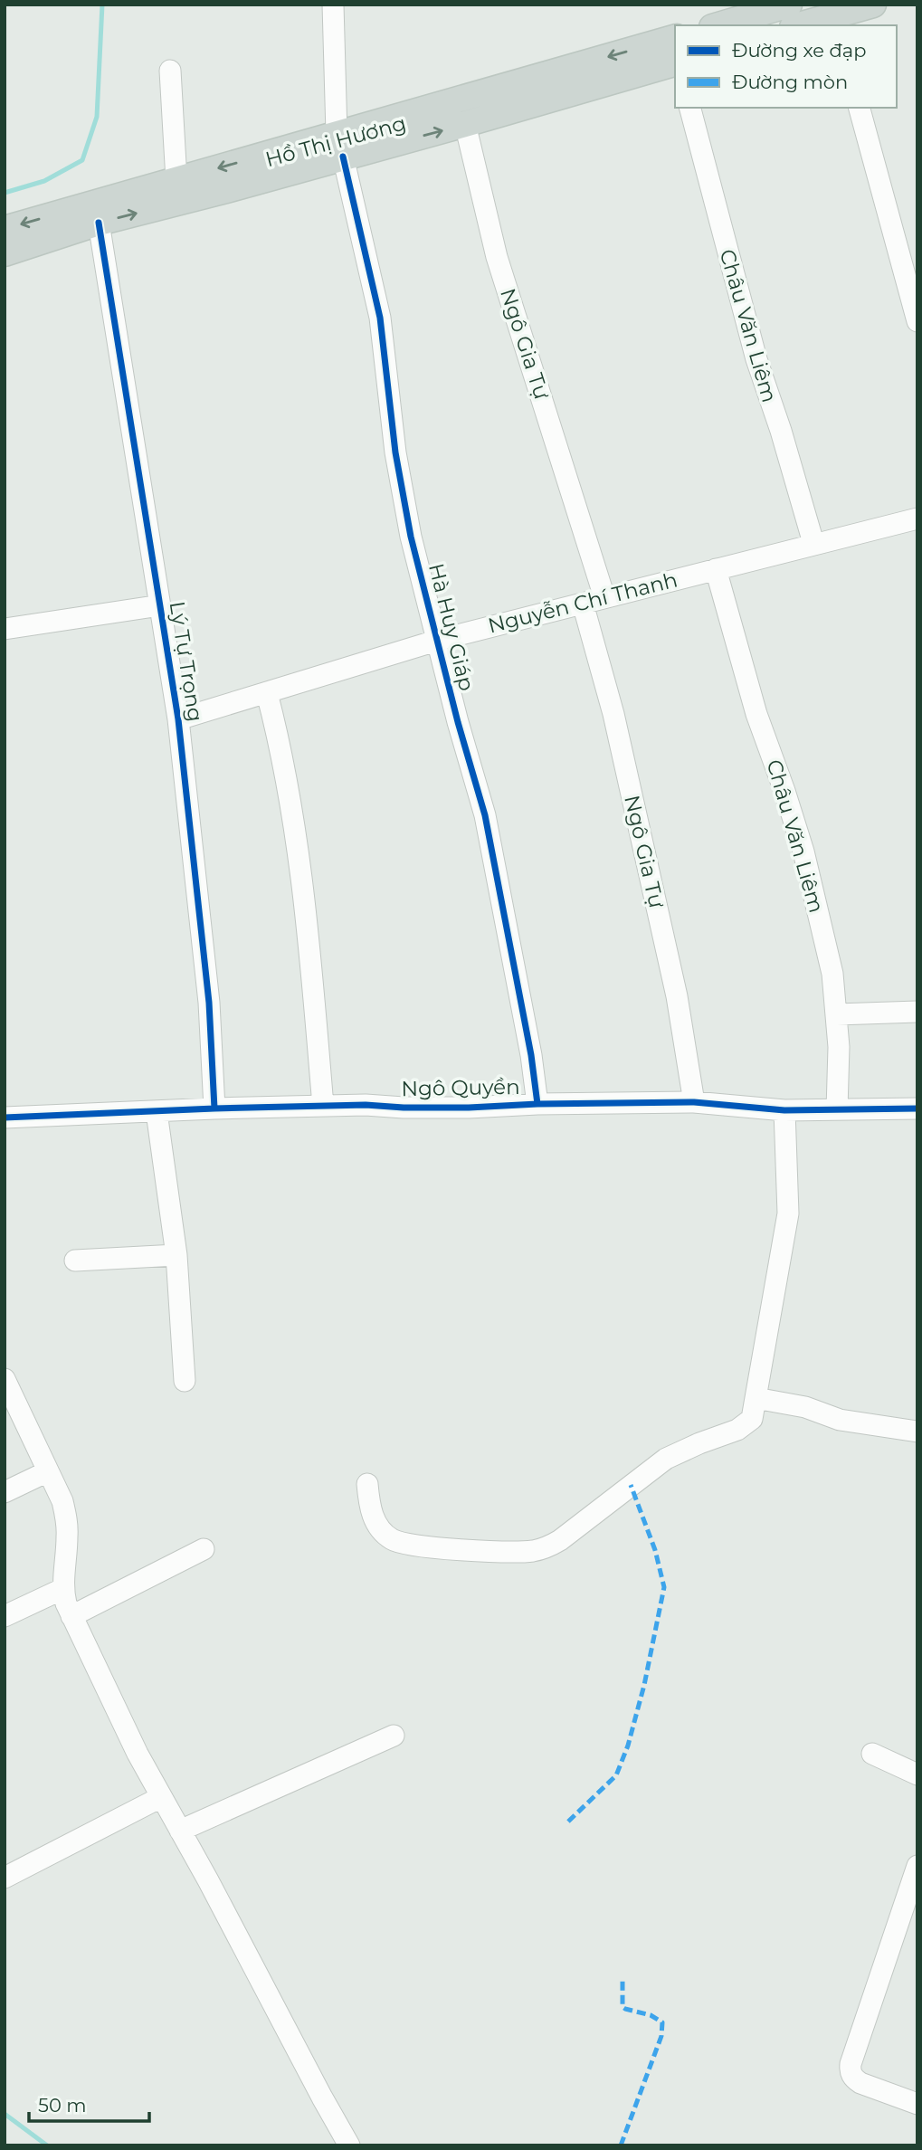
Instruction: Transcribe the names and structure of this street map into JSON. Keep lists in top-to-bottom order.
{
  "streets": {
    "main road": ["Hồ Thị Hương"],
    "street": [
      "Châu Văn Liêm",
      "Ngô Gia Tự",
      "Nguyễn Chí Thanh",
      "Hà Huy Giáp",
      "Lý Tự Trọng",
      "Ngô Quyền"
    ]
  },
  "crossings": [
    ["Hồ Thị Hương", "Ngô Gia Tự"],
    ["Hồ Thị Hương", "Hà Huy Giáp"],
    ["Hồ Thị Hương", "Lý Tự Trọng"],
    ["Châu Văn Liêm", "Nguyễn Chí Thanh"],
    ["Châu Văn Liêm", "Ngô Quyền"],
    ["Ngô Gia Tự", "Nguyễn Chí Thanh"],
    ["Ngô Gia Tự", "Ngô Quyền"],
    ["Nguyễn Chí Thanh", "Hà Huy Giáp"],
    ["Nguyễn Chí Thanh", "Lý Tự Trọng"],
    ["Hà Huy Giáp", "Ngô Quyền"],
    ["Lý Tự Trọng", "Ngô Quyền"]
  ],
  "legend": ["Đường xe đạp", "Đường mòn"],
  "scale_bar": "50 m"
}
